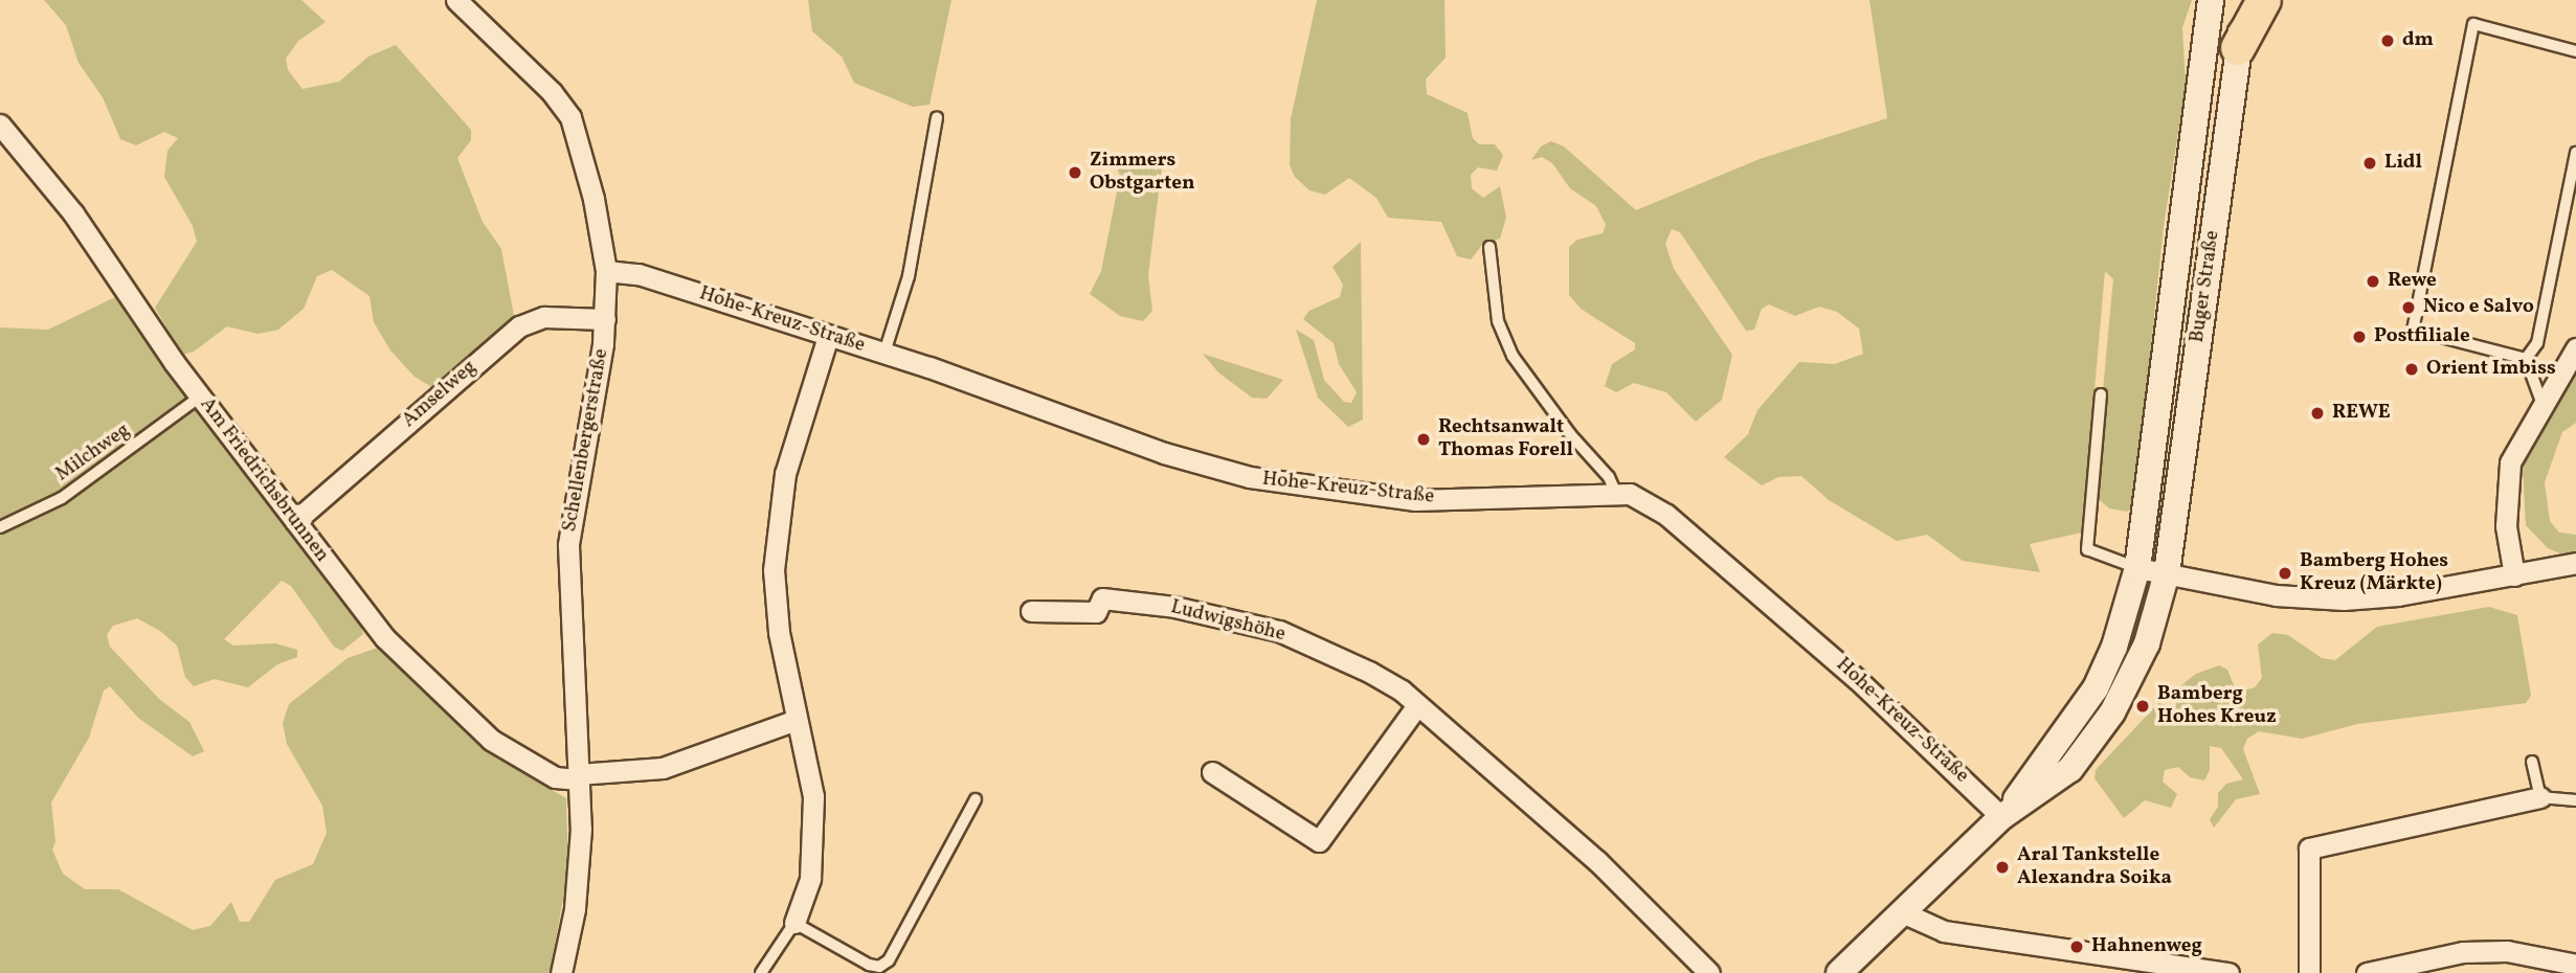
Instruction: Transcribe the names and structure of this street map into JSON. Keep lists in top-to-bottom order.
{
  "streets": {
    "street": [
      "Buger Straße",
      "Hohe-Kreuz-Straße",
      "Amselweg",
      "Schellenbergerstraße",
      "Am Friedrichsbrunnen",
      "Ludwigshöhe"
    ],
    "lane": ["Milchweg"]
  },
  "crossings": [
    ["Buger Straße", "Hohe-Kreuz-Straße"],
    ["Hohe-Kreuz-Straße", "Schellenbergerstraße"],
    ["Amselweg", "Schellenbergerstraße"],
    ["Amselweg", "Am Friedrichsbrunnen"],
    ["Schellenbergerstraße", "Am Friedrichsbrunnen"],
    ["Milchweg", "Am Friedrichsbrunnen"]
  ],
  "places": [
    "dm",
    "Lidl",
    "Zimmers Obstgarten",
    "Rewe",
    "Nico e Salvo",
    "Postfiliale",
    "Orient Imbiss",
    "REWE",
    "Rechtsanwalt Thomas Forell",
    "Bamberg Hohes Kreuz (Märkte)",
    "Bamberg Hohes Kreuz",
    "Aral Tankstelle Alexandra Soika",
    "Hahnenweg"
  ]
}
